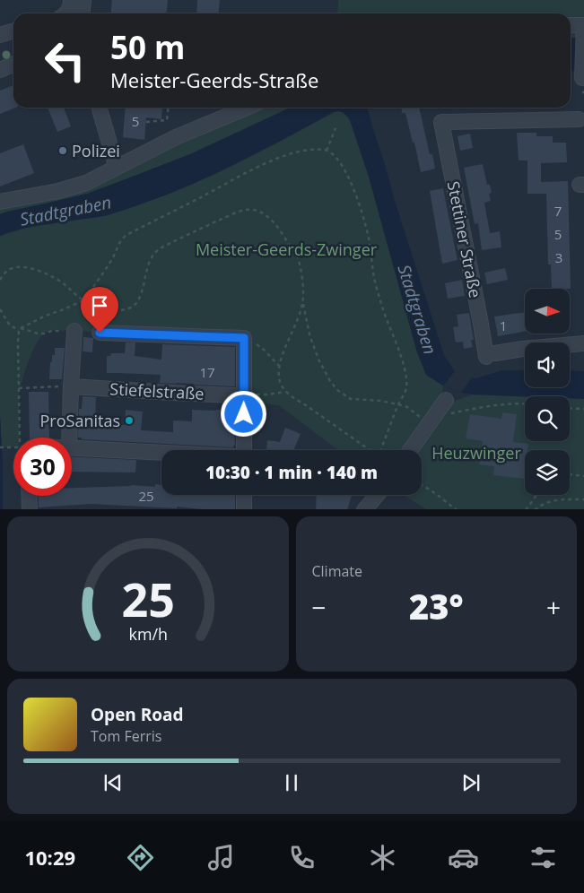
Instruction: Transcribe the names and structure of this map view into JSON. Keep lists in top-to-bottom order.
{
  "streets": {
    "street": ["Stettiner Straße", "Stiefelstraße"]
  },
  "water": ["Stadtgraben"],
  "parks": ["Meister-Geerds-Zwinger", "Heuzwinger"],
  "places": ["Polizei", "ProSanitas"],
  "house_numbers": [
    "5",
    "7",
    "5",
    "3",
    "1",
    "17",
    "25"
  ],
  "north": "right",
  "page": {
    "turn": ["50 m", "Meister-Geerds-Straße"],
    "limit": "30",
    "trip": "10:30 · 1 min · 140 m",
    "tile": "Climate",
    "heat": ["−", "23°", "+"],
    "song": ["Open Road", "Tom Ferris"],
    "tabs": "10:29",
    "gauge": ["25", "km/h"]
  }
}
